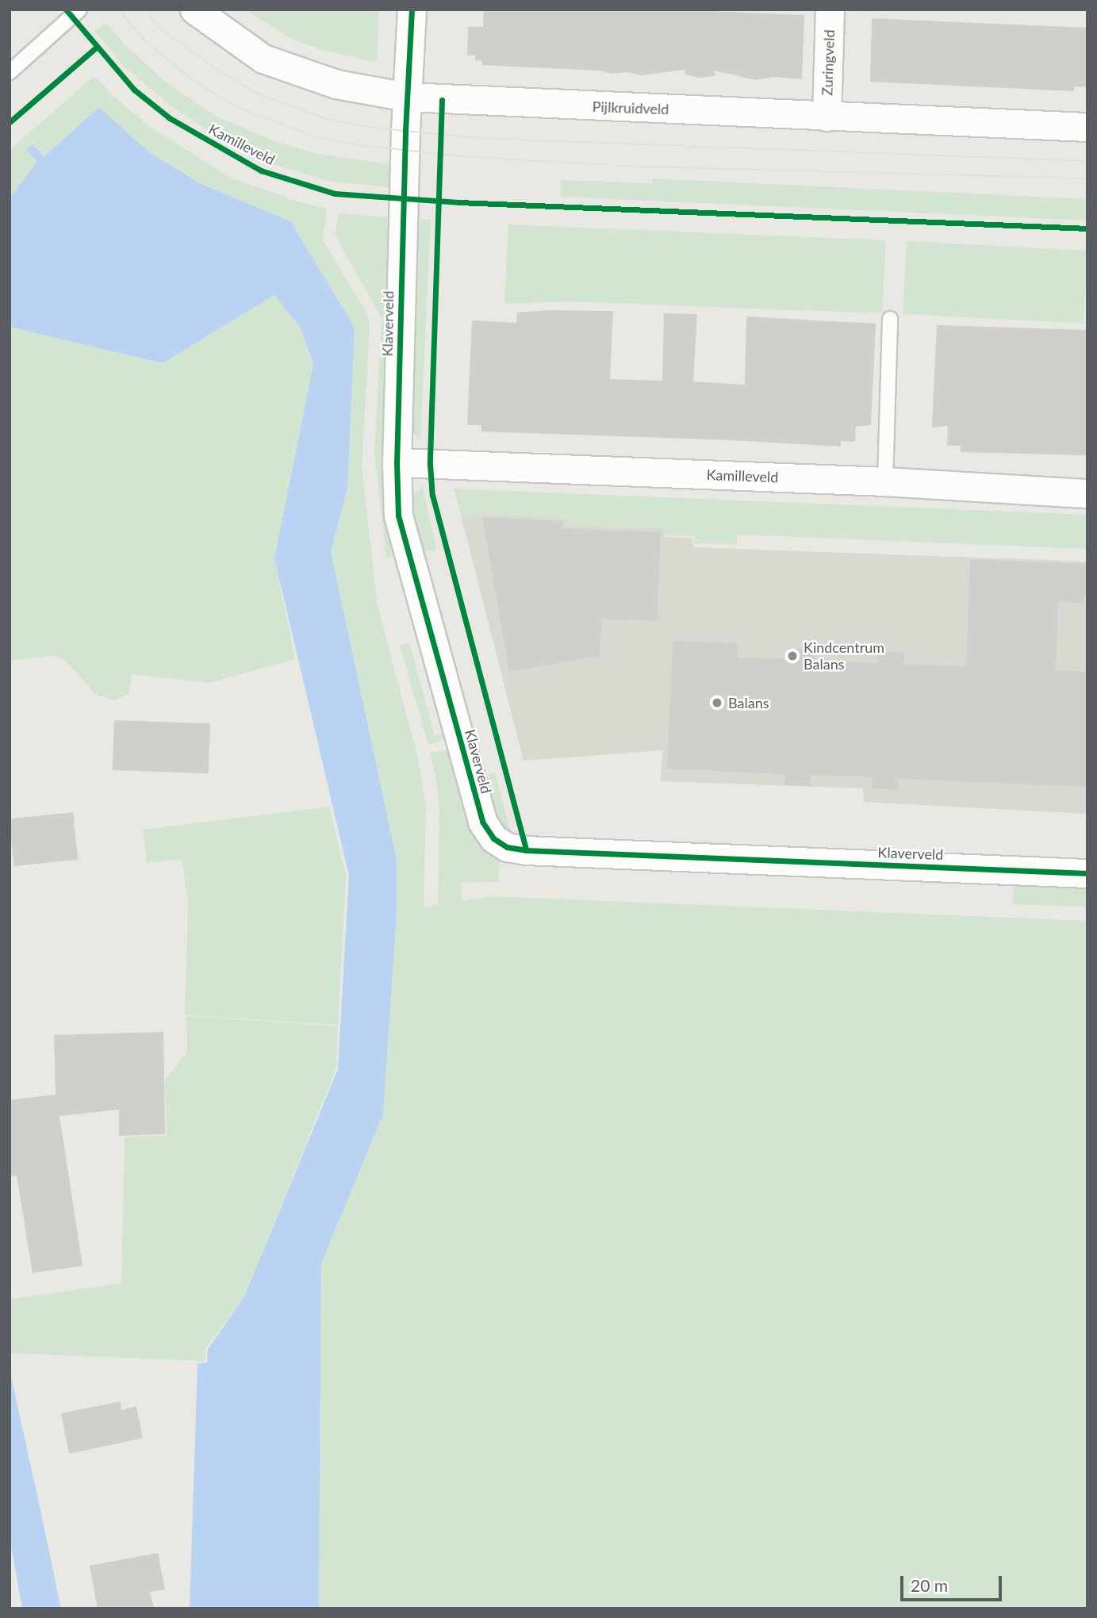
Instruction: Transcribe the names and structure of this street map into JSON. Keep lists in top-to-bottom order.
{
  "streets": {
    "street": [
      "Zuringveld",
      "Pijlkruidveld",
      "Kamilleveld",
      "Klaverveld"
    ]
  },
  "crossings": [
    ["Zuringveld", "Pijlkruidveld"],
    ["Pijlkruidveld", "Klaverveld"],
    ["Kamilleveld", "Klaverveld"]
  ],
  "places": ["Kindcentrum Balans", "Balans"],
  "scale_bar": "20 m"
}
